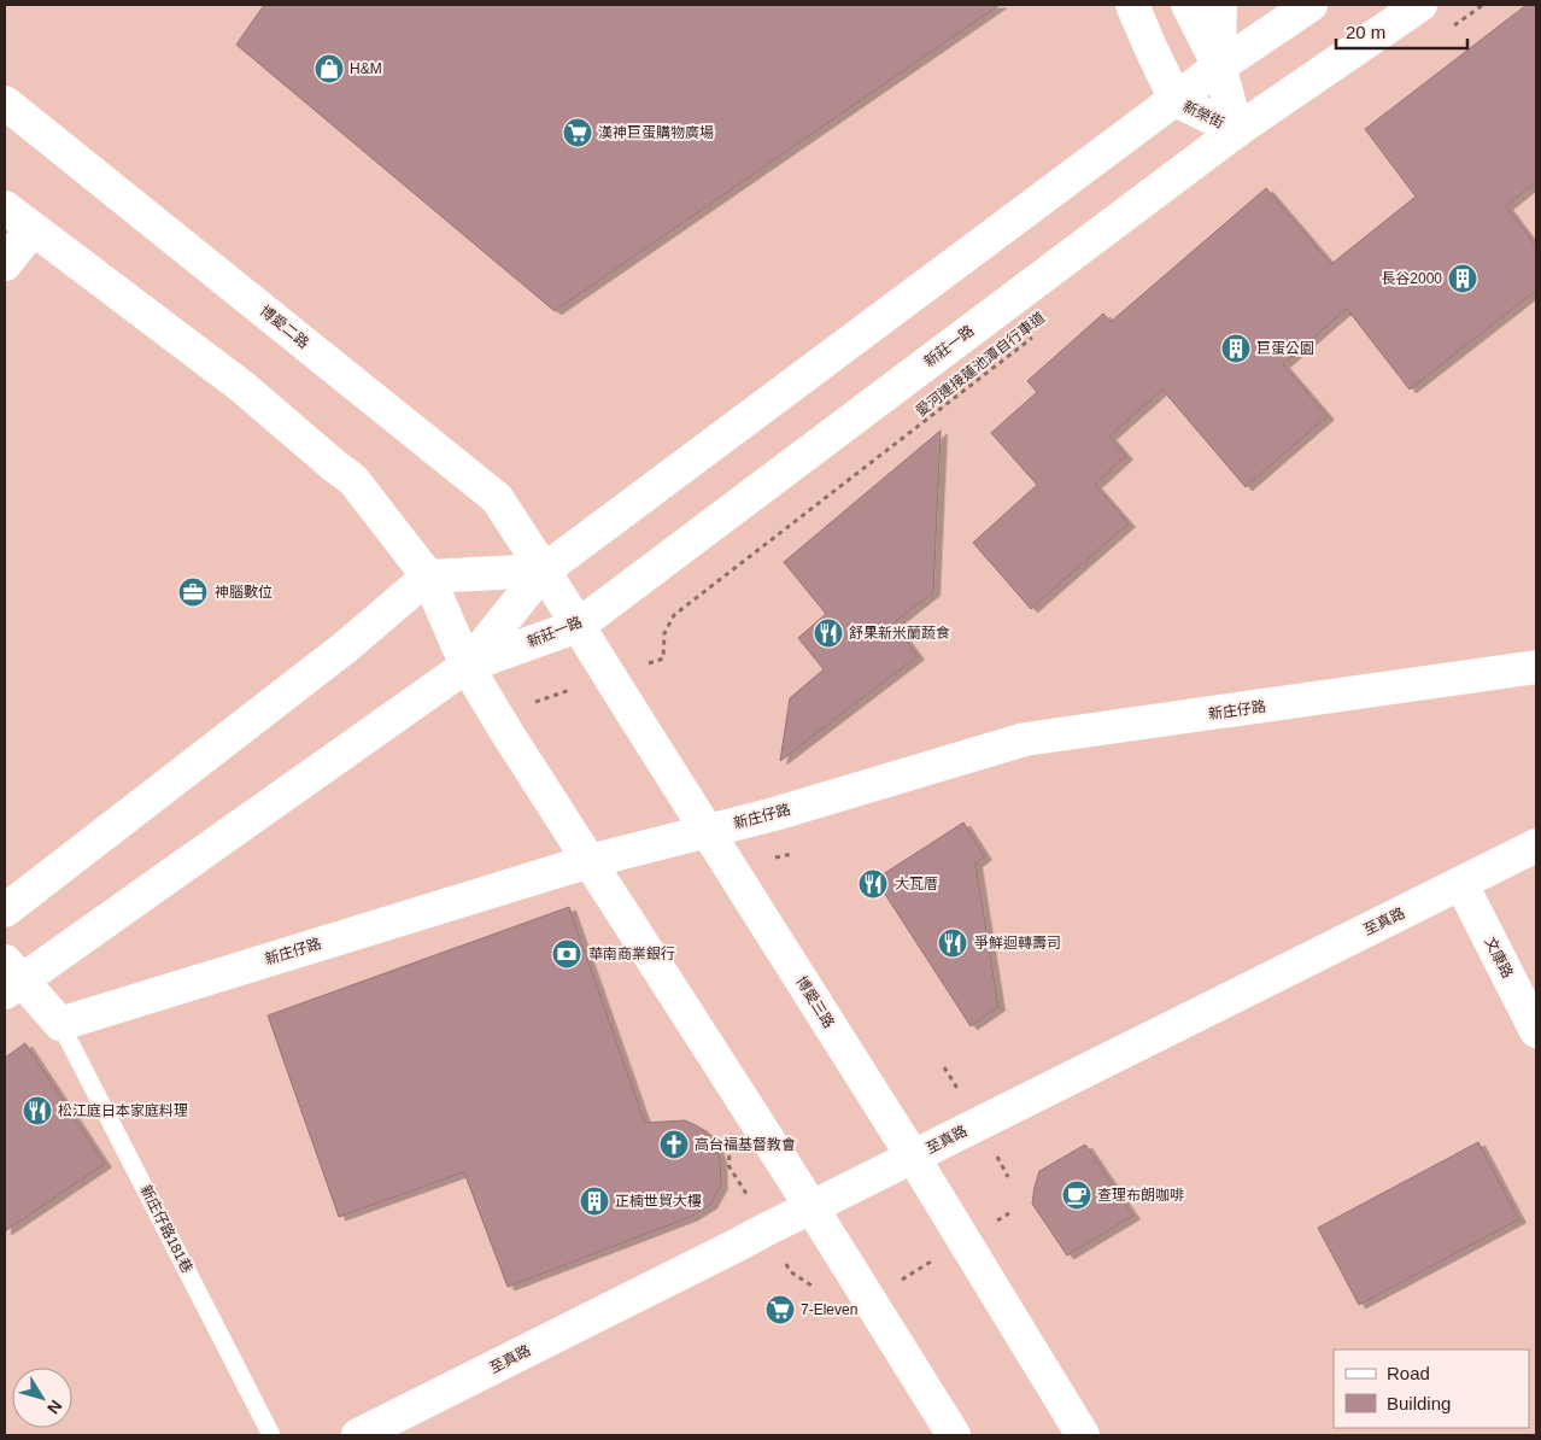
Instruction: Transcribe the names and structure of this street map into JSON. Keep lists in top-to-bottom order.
{
  "streets": {
    "street": [
      "新榮街",
      "博愛二路",
      "新莊一路",
      "新庄仔路",
      "至真路",
      "文康路",
      "博愛三路"
    ],
    "lane": ["新庄仔路181巷"],
    "path": ["愛河連接蓮池潭自行車道"]
  },
  "crossings": [
    ["新榮街", "新莊一路"],
    ["博愛二路", "博愛三路"],
    ["新莊一路", "博愛三路"],
    ["愛河連接蓮池潭自行車道", "博愛三路"],
    ["新庄仔路", "博愛三路"],
    ["新庄仔路", "新庄仔路181巷"],
    ["至真路", "文康路"],
    ["至真路", "博愛三路"]
  ],
  "places": {
    "shop": ["H&M"],
    "supermarket": ["漢神巨蛋購物廣場", "7-Eleven"],
    "building": ["長谷2000", "巨蛋公園", "正楠世貿大樓"],
    "office": ["神腦數位"],
    "restaurant": [
      "舒果新米蘭蔬食",
      "大瓦厝",
      "爭鮮迴轉壽司",
      "松江庭日本家庭料理"
    ],
    "bank": ["華南商業銀行"],
    "church": ["高台福基督教會"],
    "cafe": ["查理布朗咖啡"]
  },
  "legend": ["Road", "Building"],
  "scale_bar": "20 m",
  "north": "bottom right"
}
